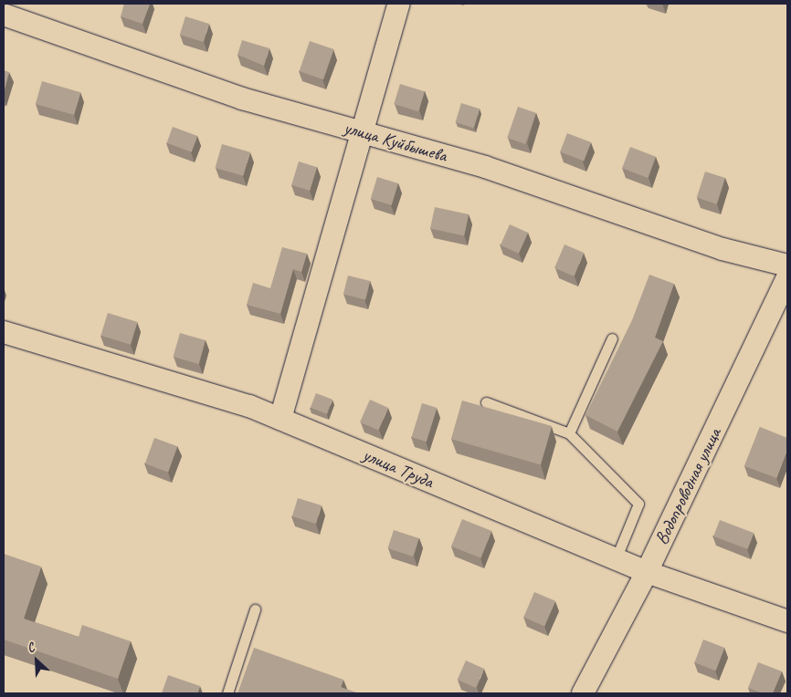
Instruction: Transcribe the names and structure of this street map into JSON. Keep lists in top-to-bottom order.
{
  "streets": {
    "street": ["улица Куйбышева", "улица Труда", "Водопроводная улица"]
  },
  "crossings": [
    ["улица Труда", "Водопроводная улица"]
  ],
  "north": "top left"
}
